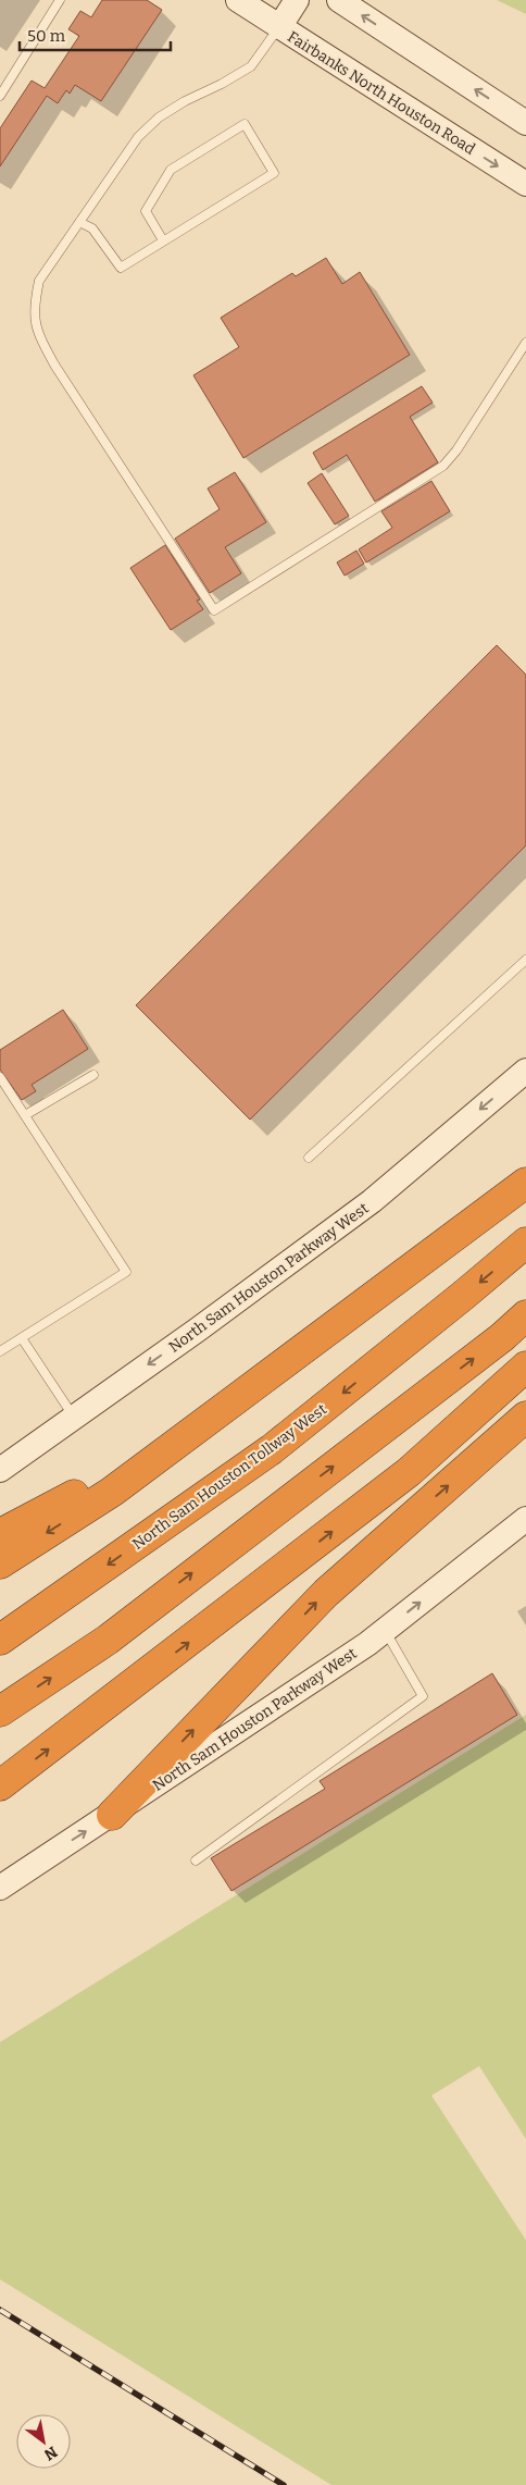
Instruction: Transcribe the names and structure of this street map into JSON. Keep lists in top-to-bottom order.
{
  "streets": {
    "highway": ["North Sam Houston Tollway West"],
    "main road": ["Fairbanks North Houston Road", "North Sam Houston Parkway West"]
  },
  "scale_bar": "50 m",
  "north": "bottom right"
}
